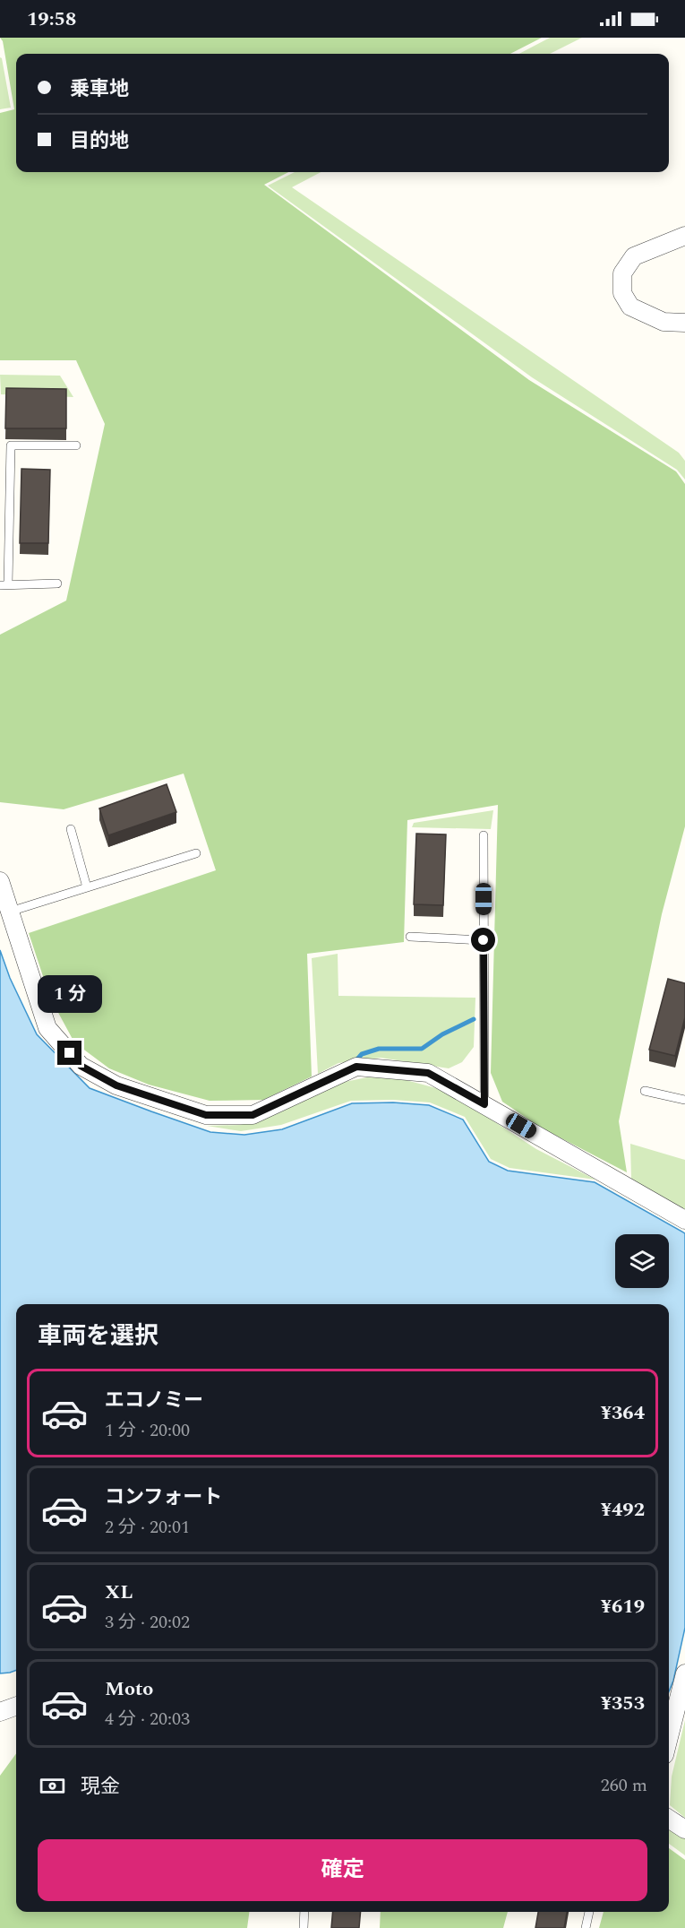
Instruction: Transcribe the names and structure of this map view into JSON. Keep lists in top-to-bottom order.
{
  "page": {
    "status": "19:58",
    "banner": ["乗車地", "目的地"],
    "bubble": "1 分",
    "heading": "車両を選択",
    "list": [
      {
        "name": "エコノミー",
        "note": "1 分 · 20:00",
        "value": "¥364"
      },
      {
        "name": "コンフォート",
        "note": "2 分 · 20:01",
        "value": "¥492"
      },
      {
        "name": "XL",
        "note": "3 分 · 20:02",
        "value": "¥619"
      },
      {
        "name": "Moto",
        "note": "4 分 · 20:03",
        "value": "¥353"
      }
    ],
    "pay": ["現金", "260 m"],
    "buttons": "確定"
  }
}
